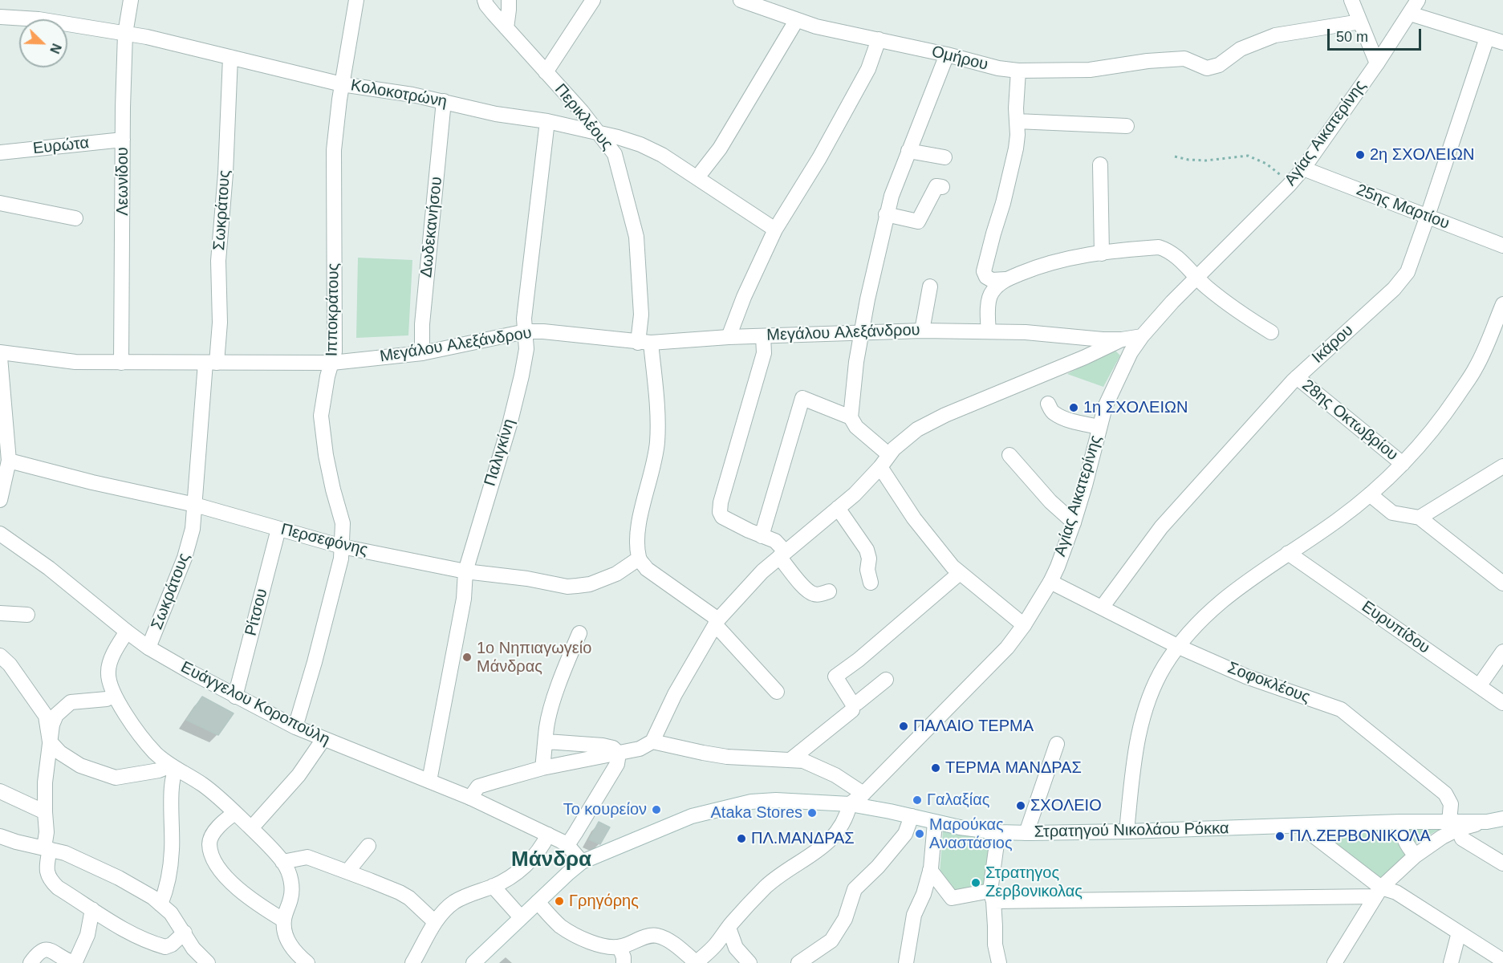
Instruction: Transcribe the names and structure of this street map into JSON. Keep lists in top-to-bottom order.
{
  "streets": {
    "street": [
      "Ομήρου",
      "Κολοκοτρώνη",
      "Περικλέους",
      "Αγίας Αικατερίνης",
      "Ευρώτα",
      "Λεωνίδου",
      "25ης Μαρτίου",
      "Σωκράτους",
      "Δωδεκανήσου",
      "Ιπποκράτους",
      "Μεγάλου Αλεξάνδρου",
      "Ικάρου",
      "28ης Οκτωβρίου",
      "Παλιγκίνη",
      "Περσεφόνης",
      "Ρίτσου",
      "Ευρυπίδου",
      "Σοφοκλέους",
      "Ευάγγελου Κοροπούλη",
      "Στρατηγού Νικολάου Ρόκκα"
    ]
  },
  "crossings": [
    ["Κολοκοτρώνη", "Περικλέους"],
    ["Κολοκοτρώνη", "Λεωνίδου"],
    ["Κολοκοτρώνη", "Σωκράτους"],
    ["Κολοκοτρώνη", "Δωδεκανήσου"],
    ["Κολοκοτρώνη", "Ιπποκράτους"],
    ["Κολοκοτρώνη", "Παλιγκίνη"],
    ["Περικλέους", "Μεγάλου Αλεξάνδρου"],
    ["Περικλέους", "Περσεφόνης"],
    ["Αγίας Αικατερίνης", "25ης Μαρτίου"],
    ["Αγίας Αικατερίνης", "Μεγάλου Αλεξάνδρου"],
    ["Αγίας Αικατερίνης", "Σοφοκλέους"],
    ["Αγίας Αικατερίνης", "Στρατηγού Νικολάου Ρόκκα"],
    ["Ευρώτα", "Λεωνίδου"],
    ["Λεωνίδου", "Μεγάλου Αλεξάνδρου"],
    ["25ης Μαρτίου", "Ικάρου"],
    ["Σωκράτους", "Μεγάλου Αλεξάνδρου"],
    ["Σωκράτους", "Περσεφόνης"],
    ["Σωκράτους", "Ευάγγελου Κοροπούλη"],
    ["Δωδεκανήσου", "Μεγάλου Αλεξάνδρου"],
    ["Ιπποκράτους", "Μεγάλου Αλεξάνδρου"],
    ["Ιπποκράτους", "Περσεφόνης"],
    ["Ιπποκράτους", "Ευάγγελου Κοροπούλη"],
    ["Μεγάλου Αλεξάνδρου", "Παλιγκίνη"],
    ["Ικάρου", "28ης Οκτωβρίου"],
    ["Ικάρου", "Σοφοκλέους"],
    ["Παλιγκίνη", "Περσεφόνης"],
    ["Παλιγκίνη", "Ευάγγελου Κοροπούλη"],
    ["Περσεφόνης", "Ρίτσου"],
    ["Ρίτσου", "Ευάγγελου Κοροπούλη"],
    ["Σοφοκλέους", "Στρατηγού Νικολάου Ρόκκα"],
    ["Ευάγγελου Κοροπούλη", "Στρατηγού Νικολάου Ρόκκα"]
  ],
  "districts": ["Μάνδρα"],
  "places": [
    "2η ΣΧΟΛΕΙΩΝ",
    "1η ΣΧΟΛΕΙΩΝ",
    "1ο Νηπιαγωγείο Μάνδρας",
    "ΠΑΛΑΙΟ ΤΕΡΜΑ",
    "ΤΕΡΜΑ ΜΑΝΔΡΑΣ",
    "Γαλαξίας",
    "ΣΧΟΛΕΙΟ",
    "Το κουρείον",
    "Ataka Stores",
    "Μαρούκας Αναστάσιος",
    "ΠΛ.ΖΕΡΒΟΝΙΚΟΛΑ",
    "ΠΛ.ΜΑΝΔΡΑΣ",
    "Στρατηγος Ζερβονικολας",
    "Γρηγόρης"
  ],
  "scale_bar": "50 m",
  "north": "bottom right"
}
